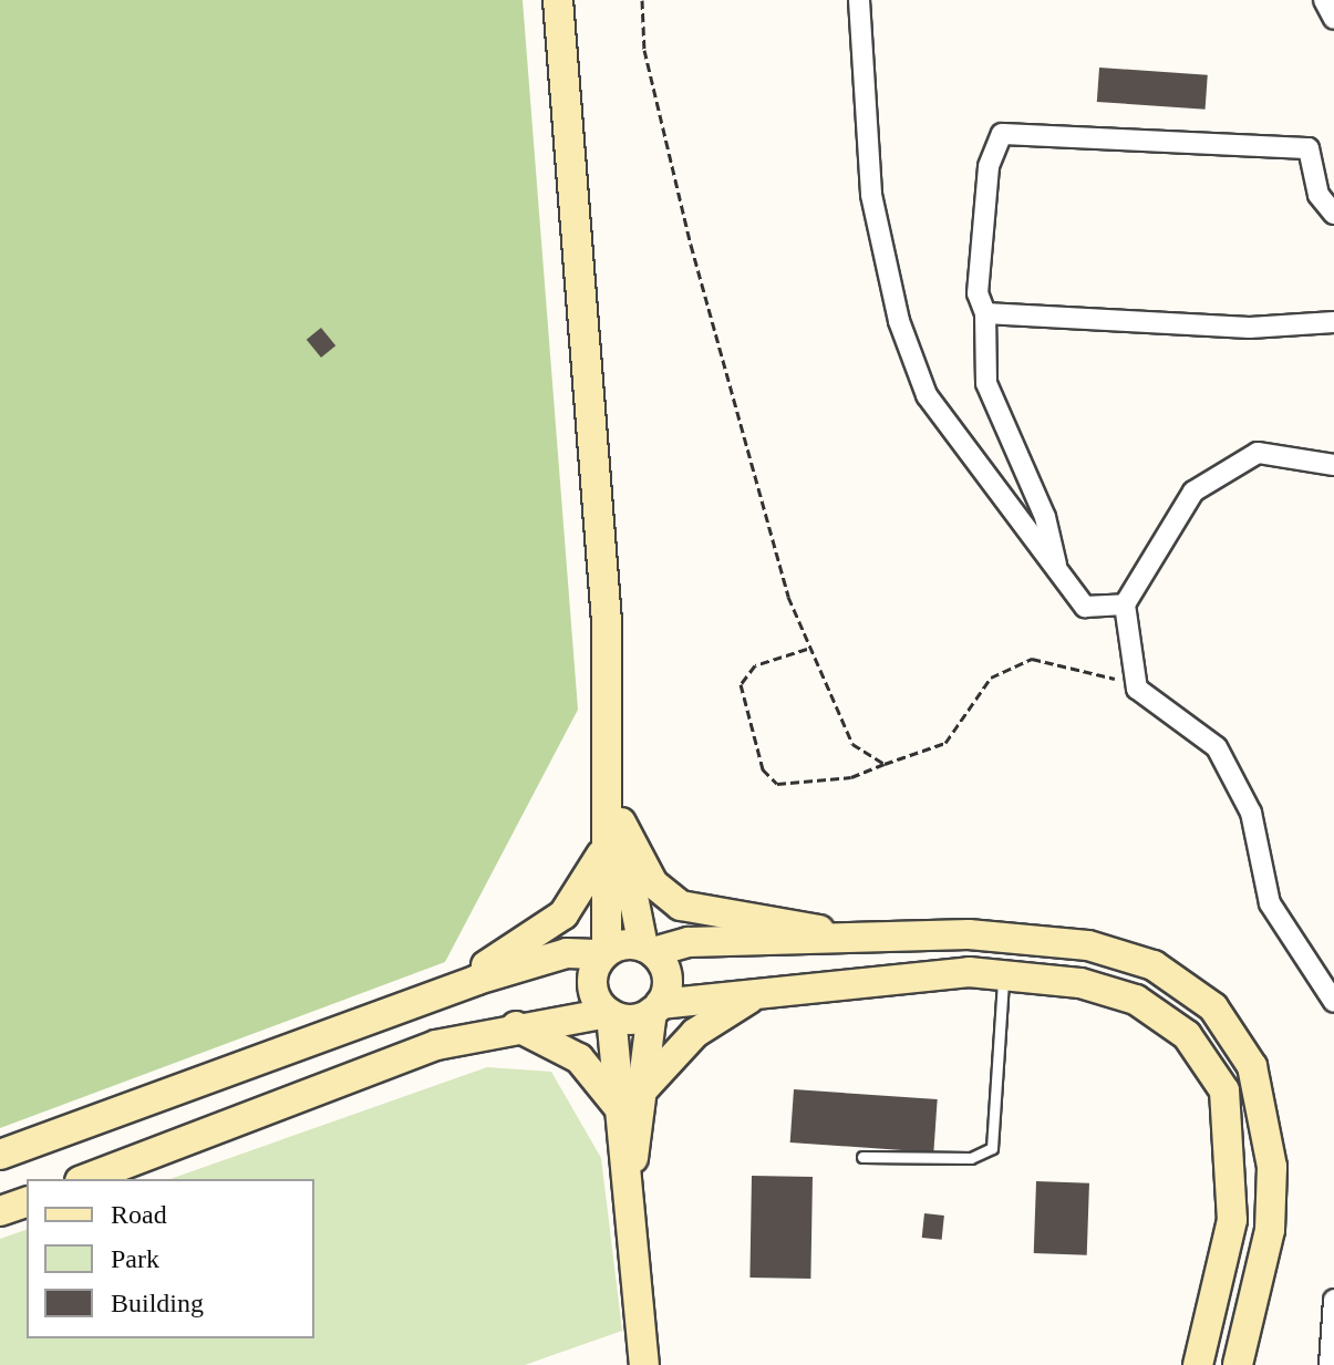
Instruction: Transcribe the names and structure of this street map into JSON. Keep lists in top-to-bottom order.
{
  "legend": ["Road", "Park", "Building"]
}
